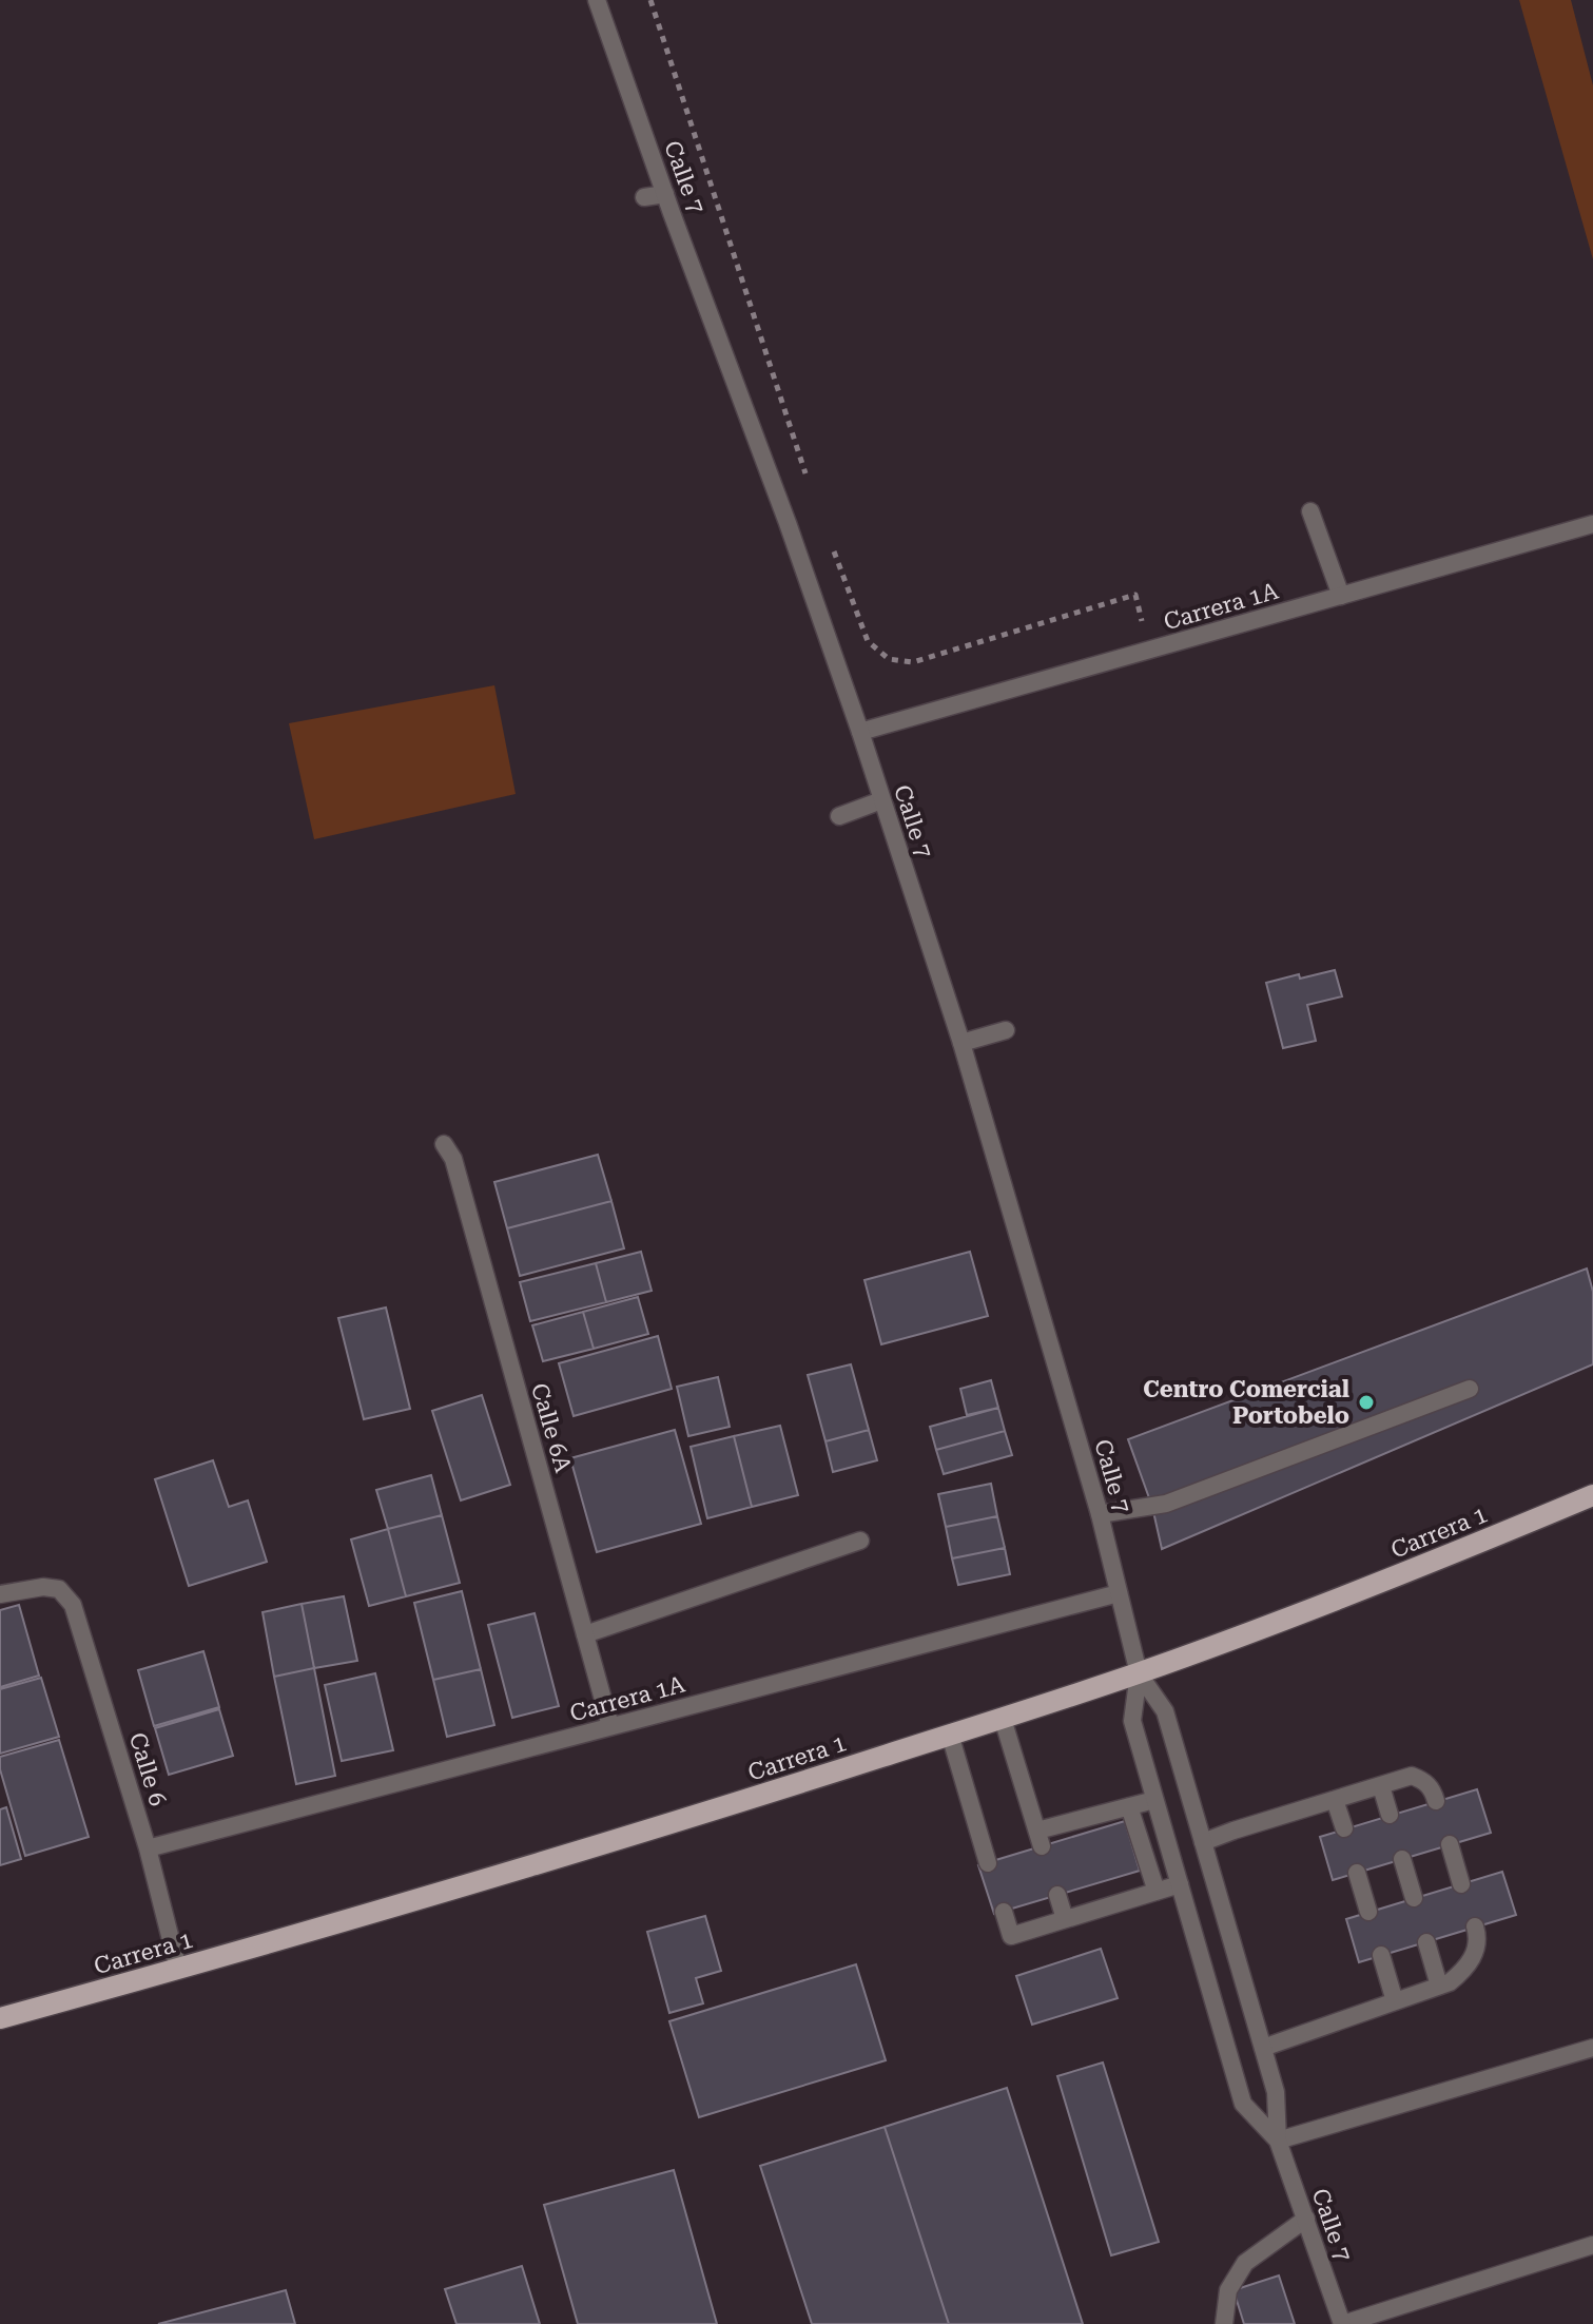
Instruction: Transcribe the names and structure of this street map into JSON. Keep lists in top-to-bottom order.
{
  "streets": {
    "main road": ["Carrera 1"],
    "street": [
      "Calle 7",
      "Carrera 1A",
      "Calle 6A",
      "Calle 6"
    ]
  },
  "crossings": [
    ["Calle 7", "Carrera 1A"],
    ["Calle 7", "Carrera 1"],
    ["Carrera 1A", "Calle 6A"],
    ["Carrera 1A", "Calle 6"],
    ["Carrera 1", "Calle 6"]
  ],
  "places": ["Centro Comercial Portobelo"]
}
